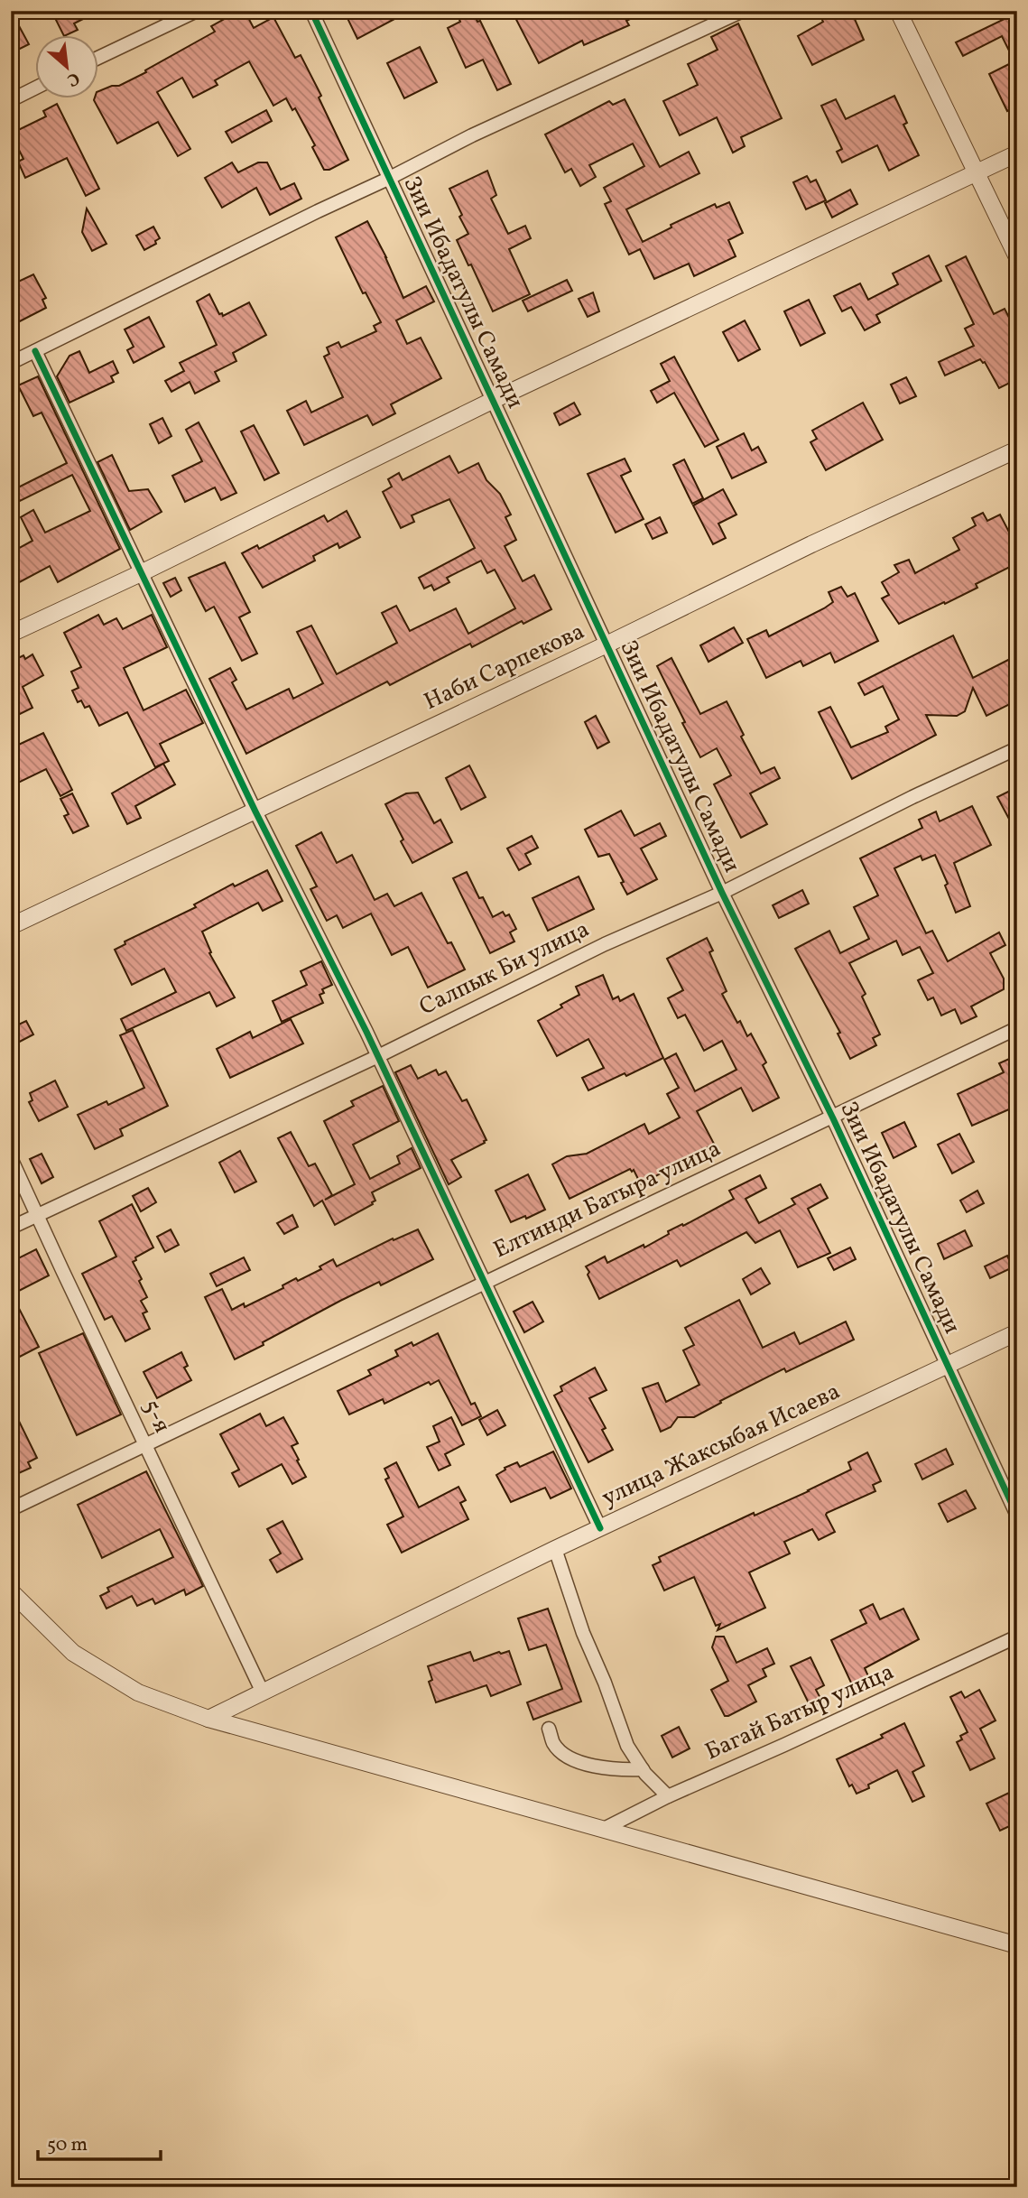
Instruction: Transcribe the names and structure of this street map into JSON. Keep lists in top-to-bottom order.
{
  "streets": {
    "street": [
      "Зии Ибадатулы Самади",
      "Наби Сарпекова",
      "Салпык Би улица",
      "Елтинди Батыра улица",
      "5-я",
      "улица Жаксыбая Исаева",
      "Багай Батыр улица"
    ]
  },
  "crossings": [
    ["Зии Ибадатулы Самади", "Наби Сарпекова"],
    ["Зии Ибадатулы Самади", "Салпык Би улица"],
    ["Зии Ибадатулы Самади", "Елтинди Батыра улица"],
    ["Зии Ибадатулы Самади", "улица Жаксыбая Исаева"],
    ["Салпык Би улица", "5-я"],
    ["Елтинди Батыра улица", "5-я"],
    ["5-я", "улица Жаксыбая Исаева"]
  ],
  "scale_bar": "50 m",
  "north": "bottom right"
}
